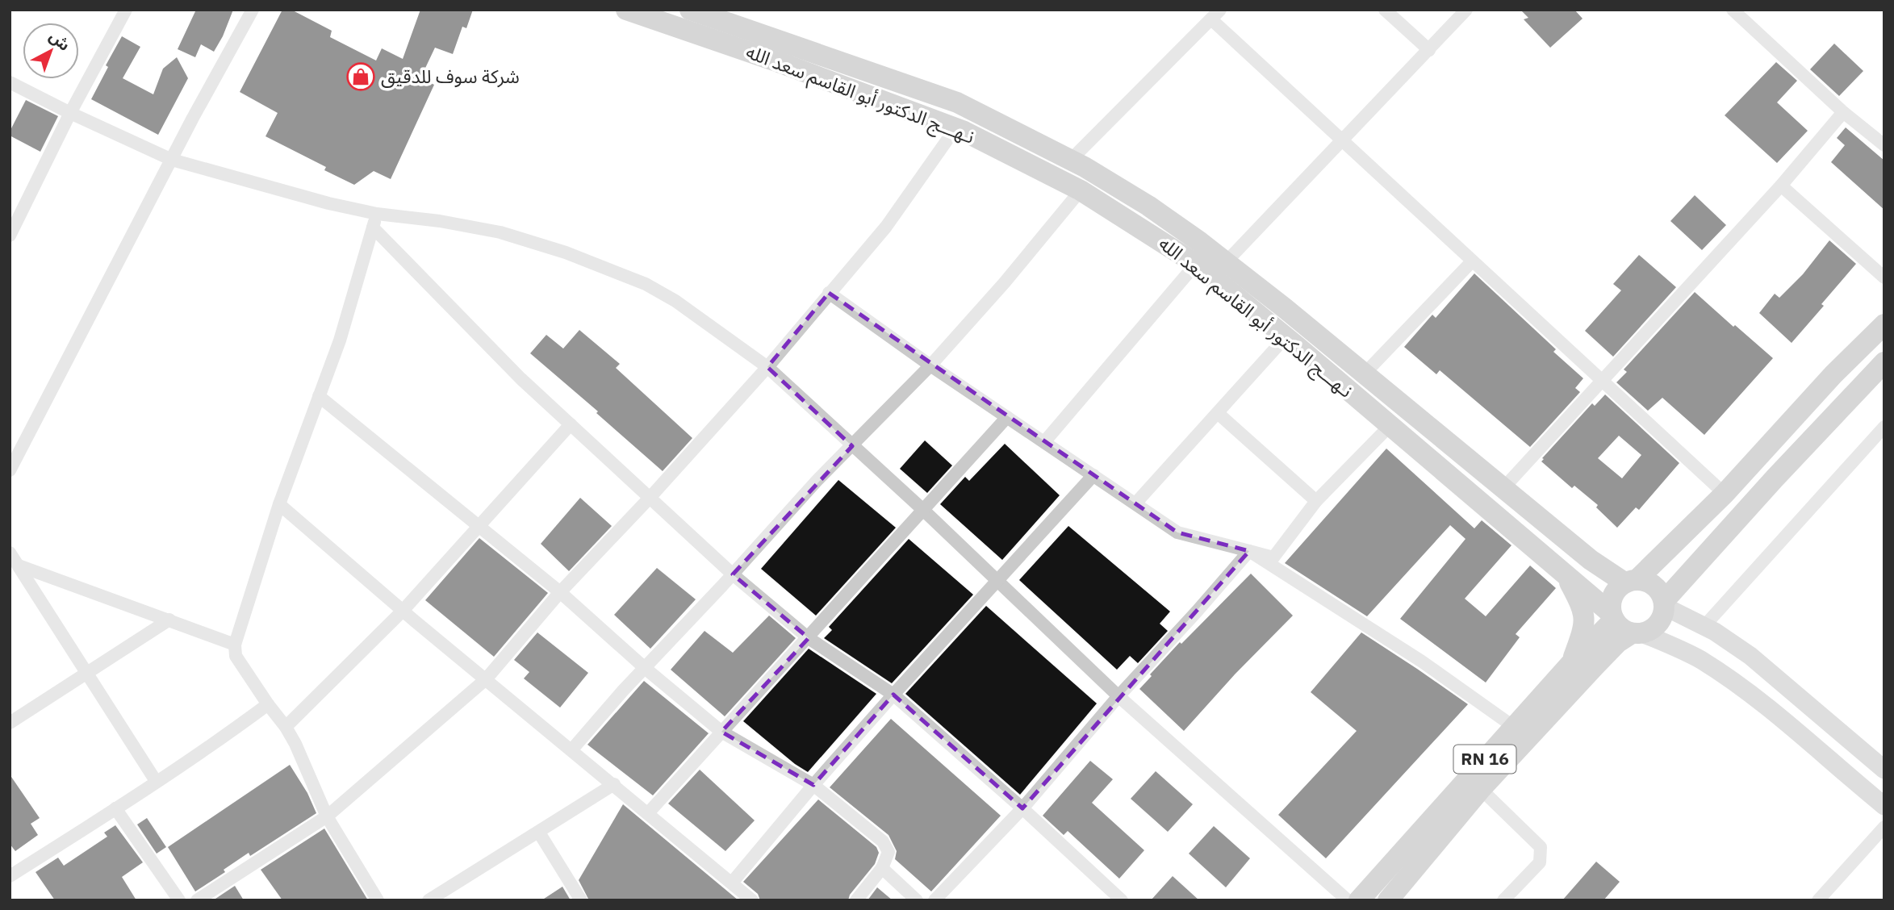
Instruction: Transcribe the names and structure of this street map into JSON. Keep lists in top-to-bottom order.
{
  "streets": {
    "main road": ["نـهـــج الدكتور أبو القاسم سعد الله", "RN 16"]
  },
  "crossings": [
    ["نـهـــج الدكتور أبو القاسم سعد الله", "RN 16"]
  ],
  "places": {
    "shop": ["شركة سوف للدقيق"]
  },
  "north": "top right"
}
